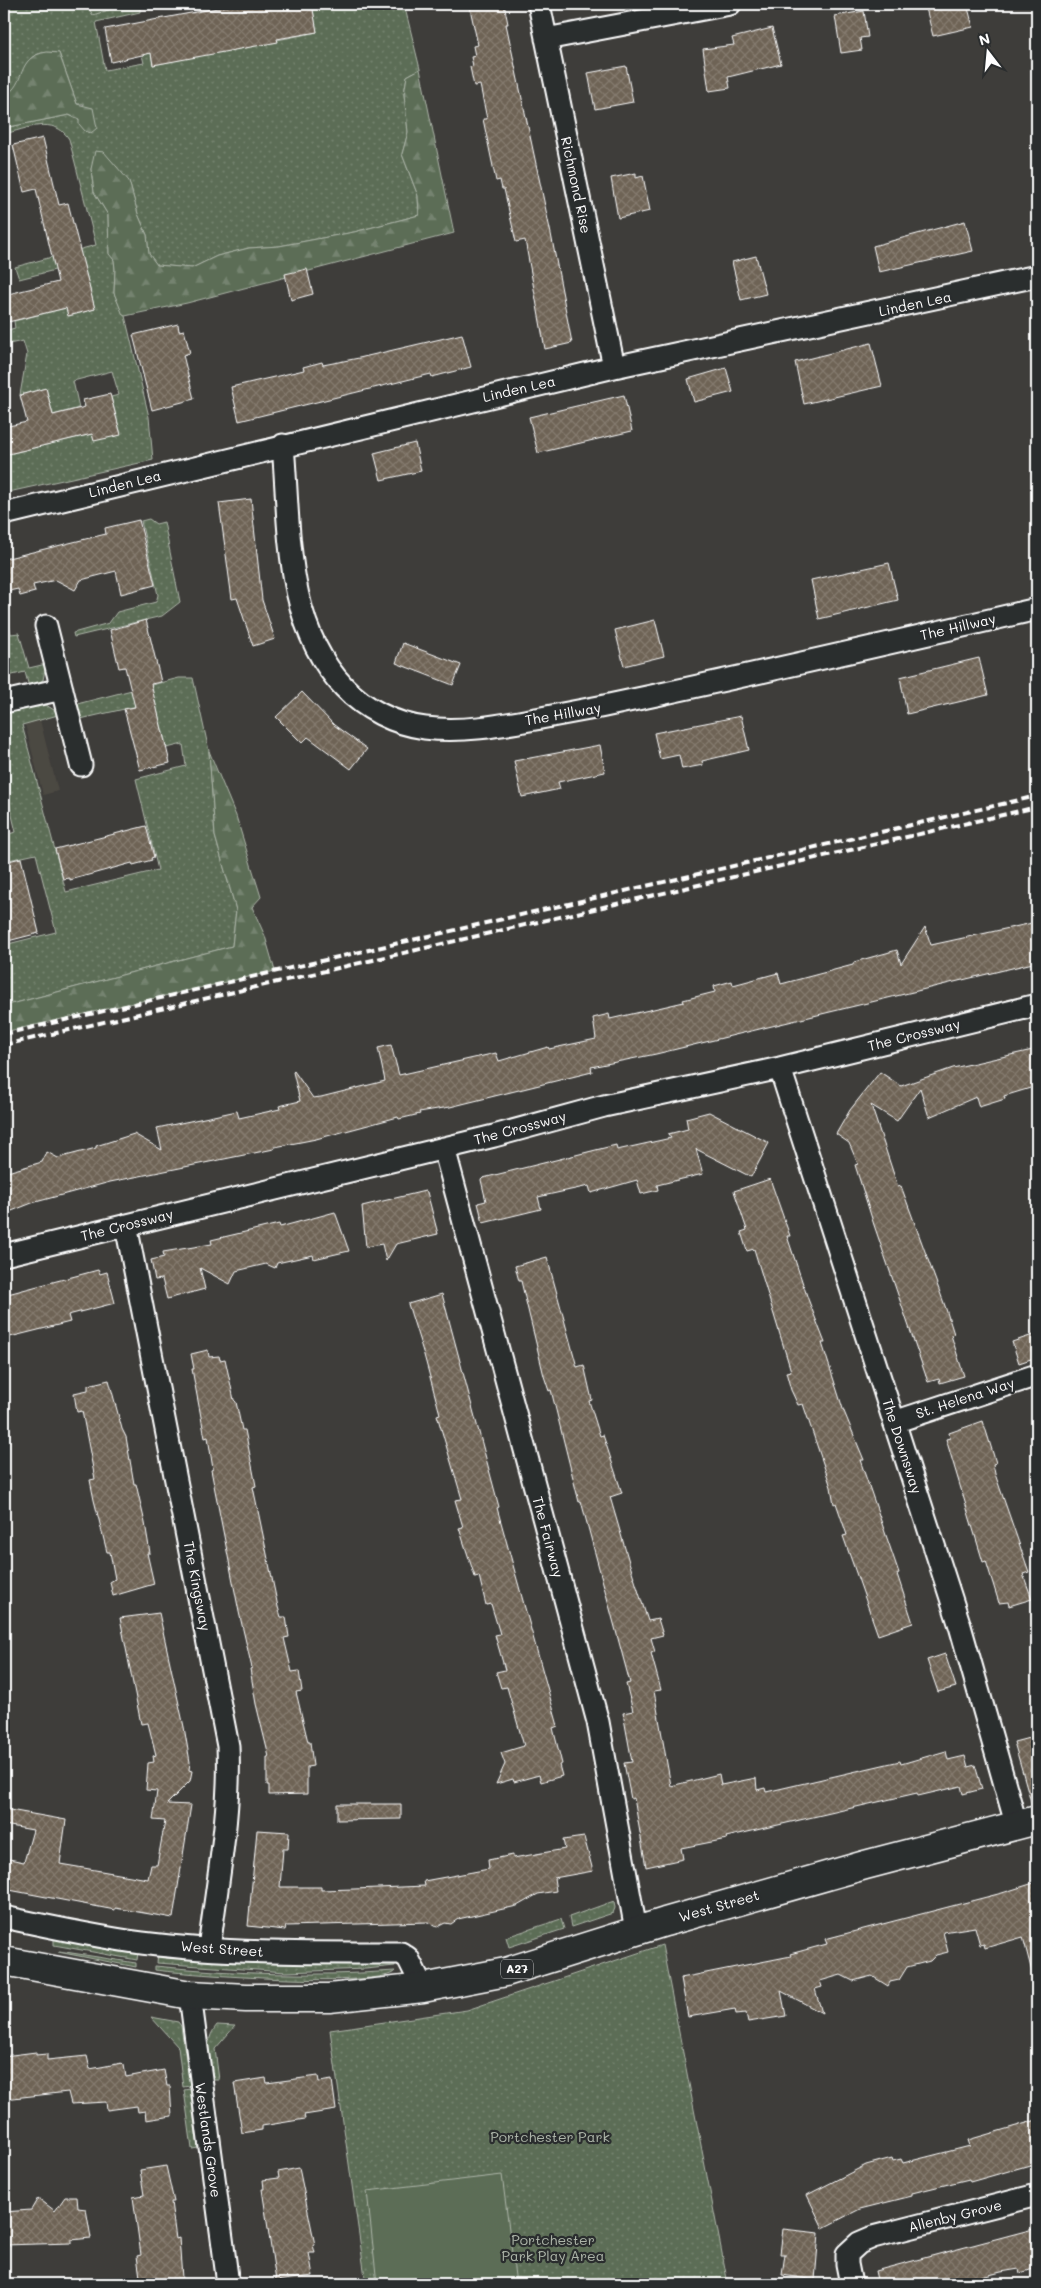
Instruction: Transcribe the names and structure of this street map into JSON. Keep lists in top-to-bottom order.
{
  "streets": {
    "main road": ["West Street", "A27"],
    "street": [
      "Richmond Rise",
      "Linden Lea",
      "The Hillway",
      "The Crossway",
      "St. Helena Way",
      "The Downsway",
      "The Fairway",
      "The Kingsway",
      "Westlands Grove",
      "Allenby Grove"
    ]
  },
  "crossings": [
    ["Richmond Rise", "Linden Lea"],
    ["Linden Lea", "The Hillway"],
    ["The Crossway", "The Downsway"],
    ["The Crossway", "The Fairway"],
    ["The Crossway", "The Kingsway"],
    ["St. Helena Way", "The Downsway"],
    ["The Downsway", "West Street"],
    ["The Fairway", "West Street"],
    ["The Kingsway", "West Street"],
    ["West Street", "Westlands Grove"]
  ],
  "parks": ["Portchester Park", "Portchester Park Play Area"],
  "north": "top"
}
